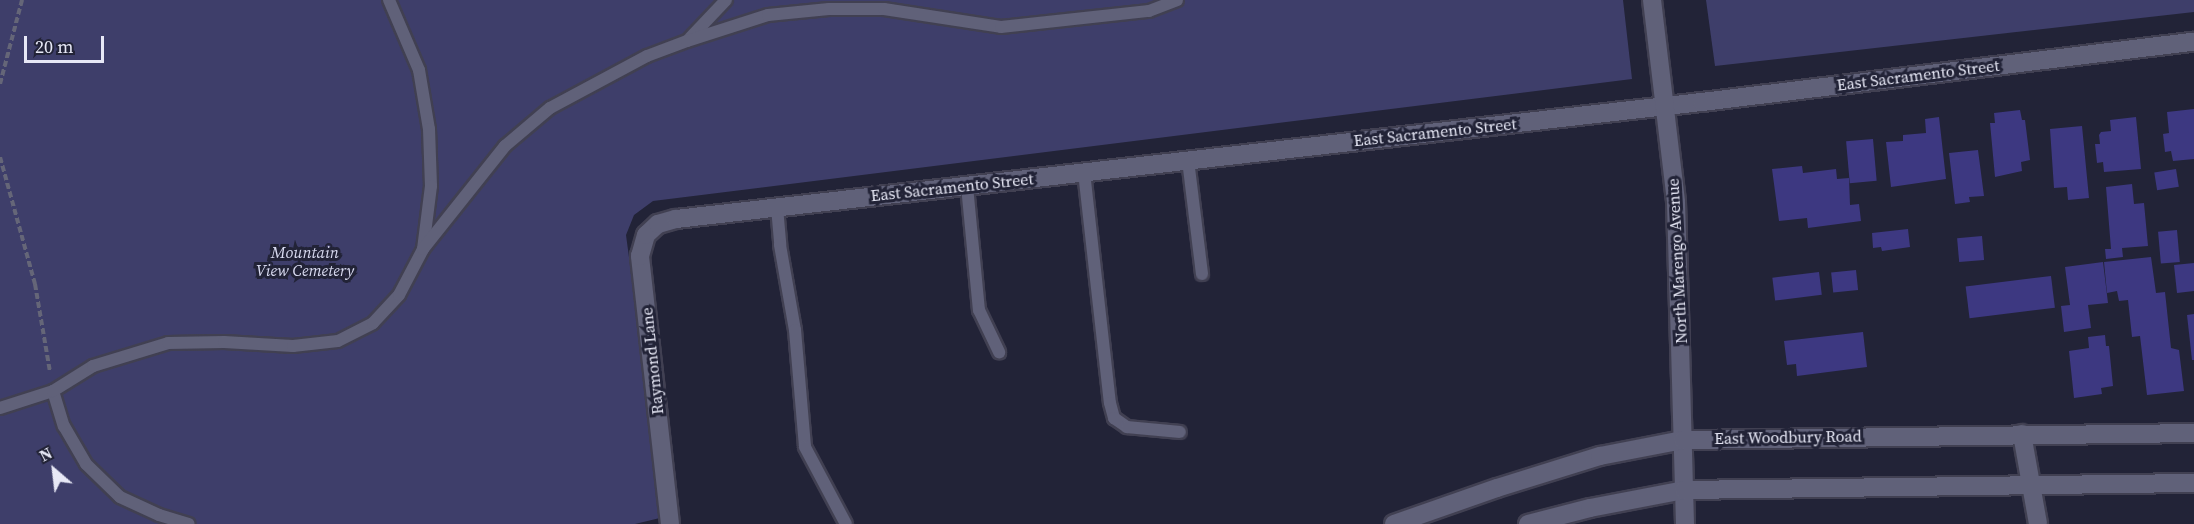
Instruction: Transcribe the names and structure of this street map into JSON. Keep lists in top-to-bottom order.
{
  "streets": {
    "street": [
      "East Sacramento Street",
      "North Marengo Avenue",
      "Raymond Lane",
      "East Woodbury Road"
    ]
  },
  "crossings": [
    ["East Sacramento Street", "North Marengo Avenue"],
    ["East Sacramento Street", "Raymond Lane"],
    ["North Marengo Avenue", "East Woodbury Road"]
  ],
  "parks": ["Mountain View Cemetery"],
  "scale_bar": "20 m",
  "north": "top left"
}
